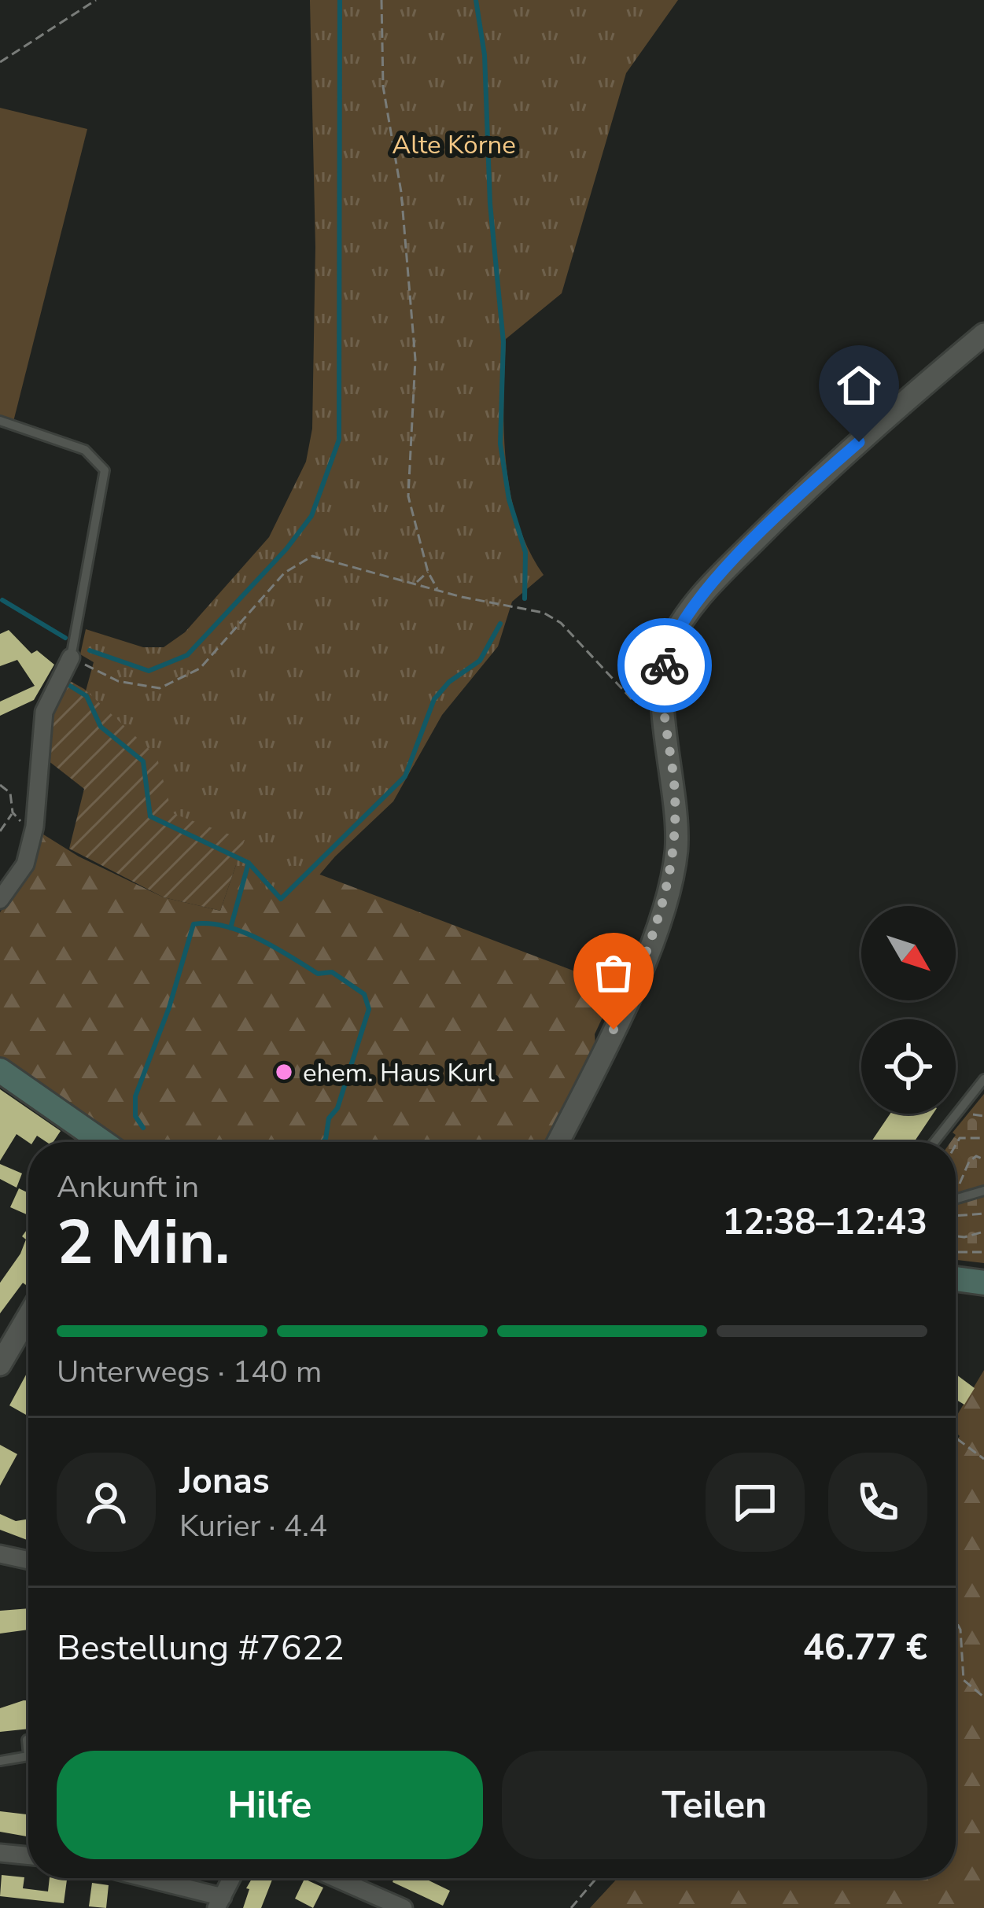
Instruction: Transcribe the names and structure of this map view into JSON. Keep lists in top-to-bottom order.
{
  "parks": ["Alte Körne"],
  "places": ["ehem. Haus Kurl"],
  "north": "bottom right",
  "page": {
    "heading": ["2 Min.", "Ankunft in", "12:38–12:43"],
    "panel": [
      "Jonas",
      "Kurier · 4.4",
      "Bestellung #7622",
      "46.77 €"
    ],
    "bar": "Unterwegs · 140 m",
    "buttons": ["Hilfe", "Teilen"]
  }
}
